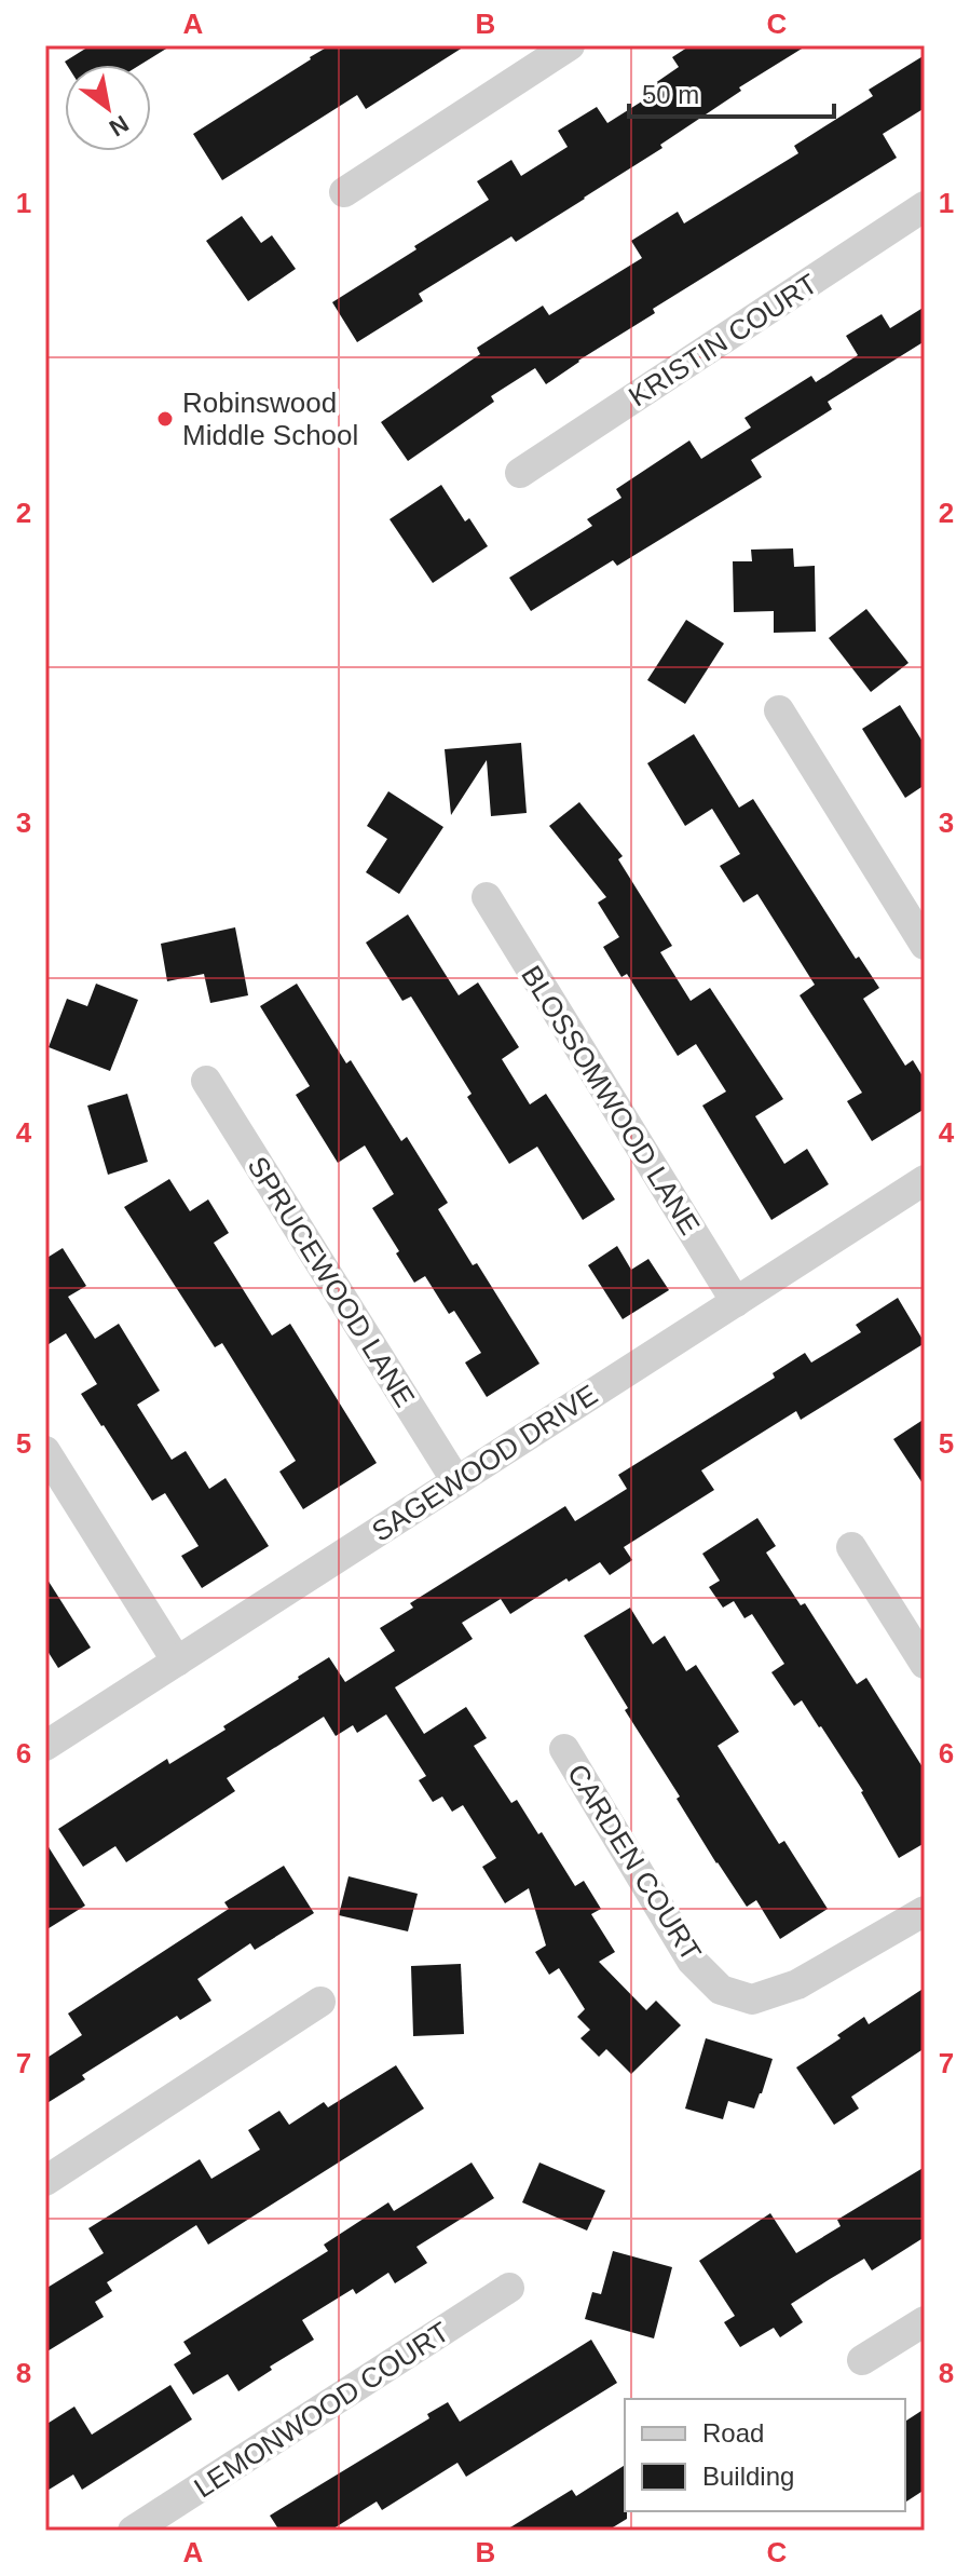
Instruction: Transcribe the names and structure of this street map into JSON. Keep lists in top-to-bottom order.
{
  "streets": {
    "street": [
      "KRISTIN COURT",
      "BLOSSOMWOOD LANE",
      "SPRUCEWOOD LANE",
      "SAGEWOOD DRIVE",
      "CARDEN COURT",
      "LEMONWOOD COURT"
    ]
  },
  "crossings": [
    ["BLOSSOMWOOD LANE", "SAGEWOOD DRIVE"],
    ["SPRUCEWOOD LANE", "SAGEWOOD DRIVE"]
  ],
  "places": ["Robinswood Middle School"],
  "legend": ["Road", "Building"],
  "scale_bar": "50 m",
  "north": "bottom right",
  "grid": {
    "columns": ["A", "B", "C"],
    "rows": [
      "1",
      "2",
      "3",
      "4",
      "5",
      "6",
      "7",
      "8"
    ]
  }
}
